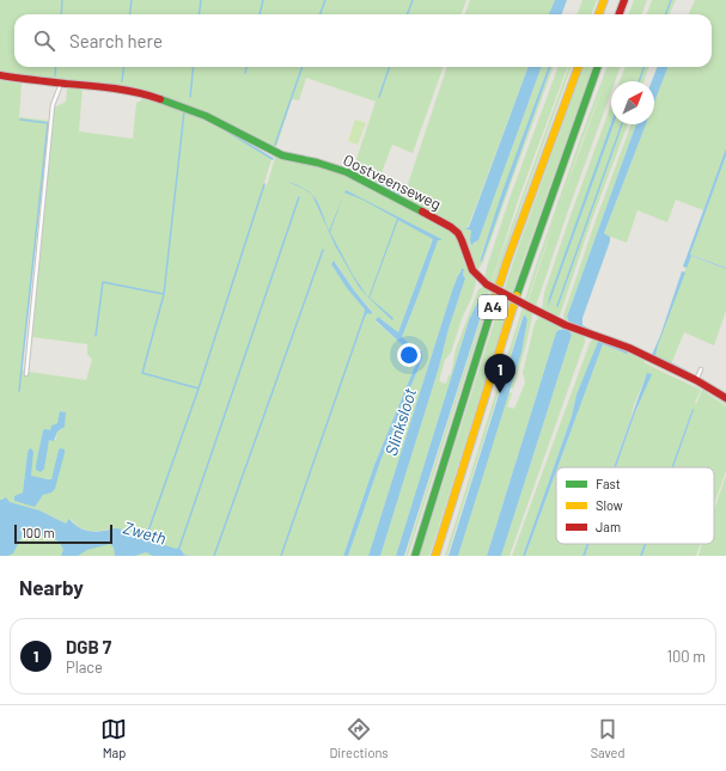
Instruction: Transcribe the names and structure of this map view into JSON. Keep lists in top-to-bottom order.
{
  "streets": {
    "main road": ["Oostveenseweg", "A4"]
  },
  "water": ["Slinksloot", "Zweth"],
  "legend": ["Fast", "Slow", "Jam"],
  "scale_bar": "100 m",
  "north": "top right",
  "page": {
    "search": "Search here",
    "pins": "1",
    "scale": "100 m",
    "heading": "Nearby",
    "list": [
      {
        "mark": "1",
        "name": "DGB 7",
        "note": "Place",
        "value": "100 m"
      }
    ],
    "nav": ["Map", "Directions", "Saved"]
  }
}
